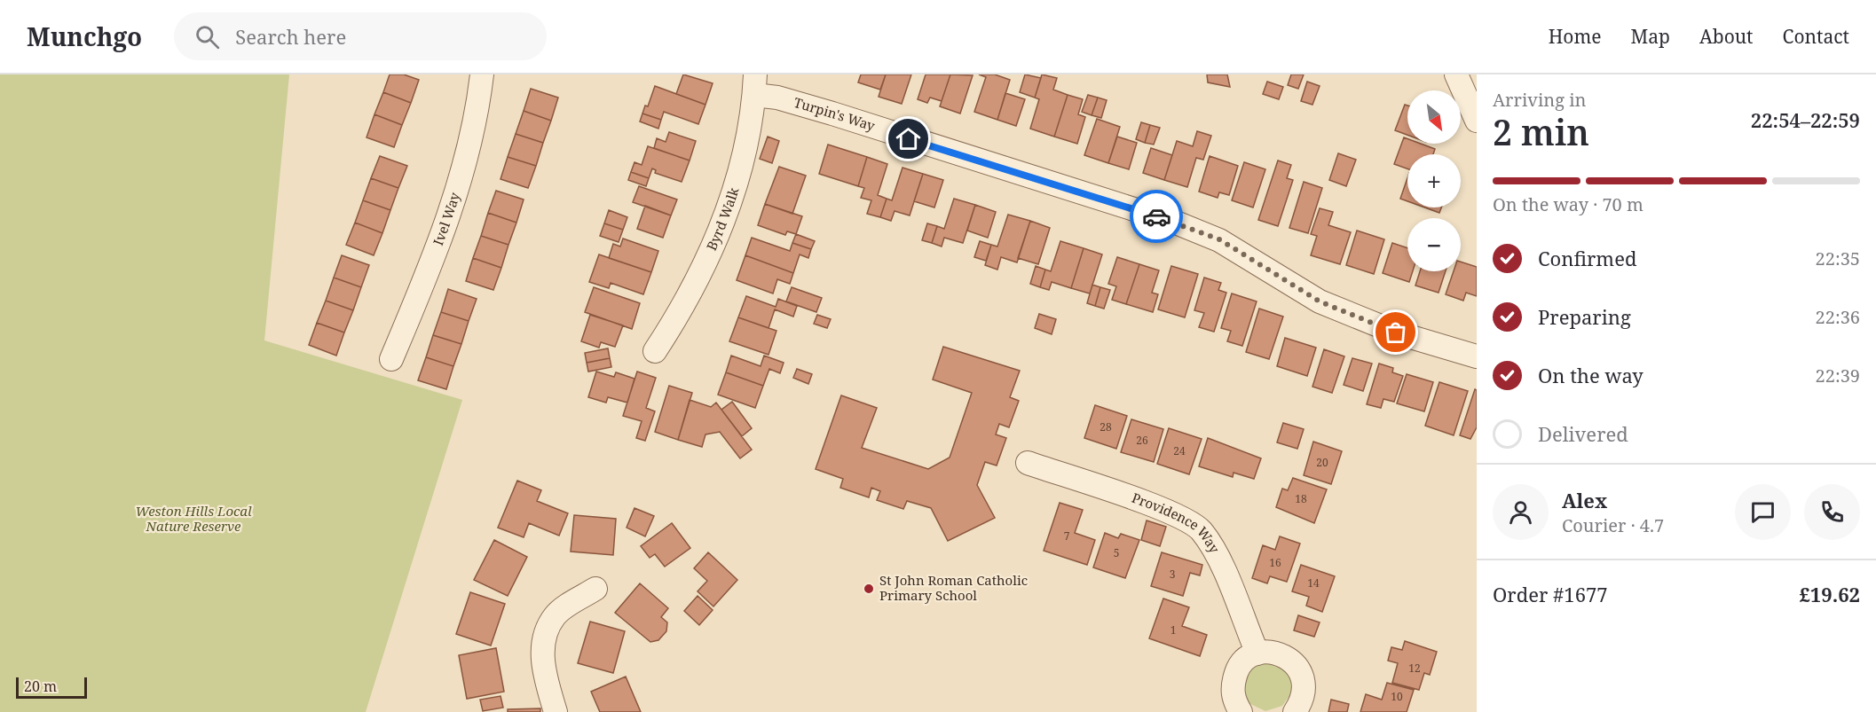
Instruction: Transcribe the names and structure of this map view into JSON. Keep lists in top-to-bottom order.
{
  "streets": {
    "street": [
      "Turpin's Way",
      "Byrd Walk",
      "Ivel Way",
      "Providence Way"
    ]
  },
  "crossings": [
    ["Turpin's Way", "Byrd Walk"]
  ],
  "parks": ["Weston Hills Local Nature Reserve"],
  "places": ["St John Roman Catholic Primary School"],
  "house_numbers": [
    "28",
    "26",
    "24",
    "20",
    "18",
    "7",
    "5",
    "16",
    "3",
    "14",
    "1",
    "12",
    "10"
  ],
  "scale_bar": "20 m",
  "north": "bottom right",
  "page": {
    "header": "Munchgo",
    "search": "Search here",
    "nav": [
      "Home",
      "Map",
      "About",
      "Contact"
    ],
    "heading": ["2 min", "Arriving in", "22:54–22:59"],
    "panel": [
      "Alex",
      "Courier · 4.7",
      "Order #1677",
      "£19.62"
    ],
    "map_buttons": ["+", "−"],
    "bar": "On the way · 70 m",
    "list": [
      ["Confirmed", "22:35"],
      ["Preparing", "22:36"],
      ["On the way", "22:39"],
      "Delivered"
    ],
    "scale": "20 m"
  }
}
